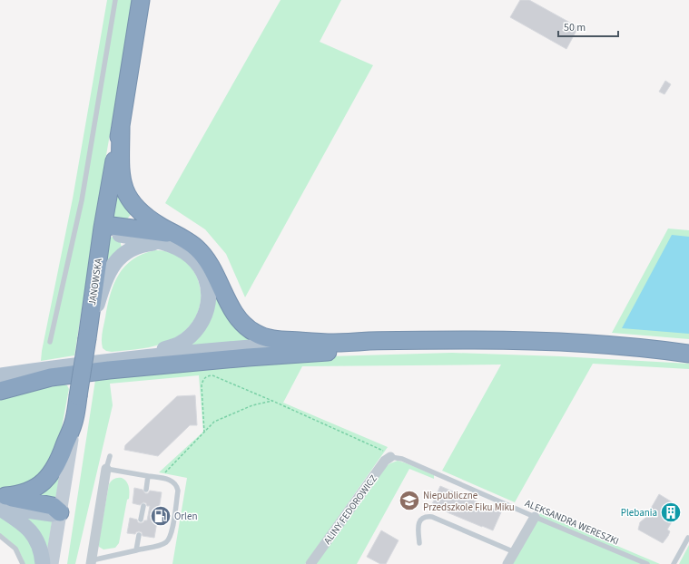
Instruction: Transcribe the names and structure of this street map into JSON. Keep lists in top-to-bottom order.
{
  "streets": {
    "highway": ["JANOWSKA"],
    "street": ["ALINY FEDOROWICZ"],
    "lane": ["ALEKSANDRA WERESZKI"]
  },
  "crossings": [
    ["ALINY FEDOROWICZ", "ALEKSANDRA WERESZKI"]
  ],
  "places": {
    "school or university": ["Niepubliczne Przedszkole Fiku Miku"],
    "building": ["Plebania"],
    "fuel station": ["Orlen"]
  },
  "scale_bar": "50 m"
}
